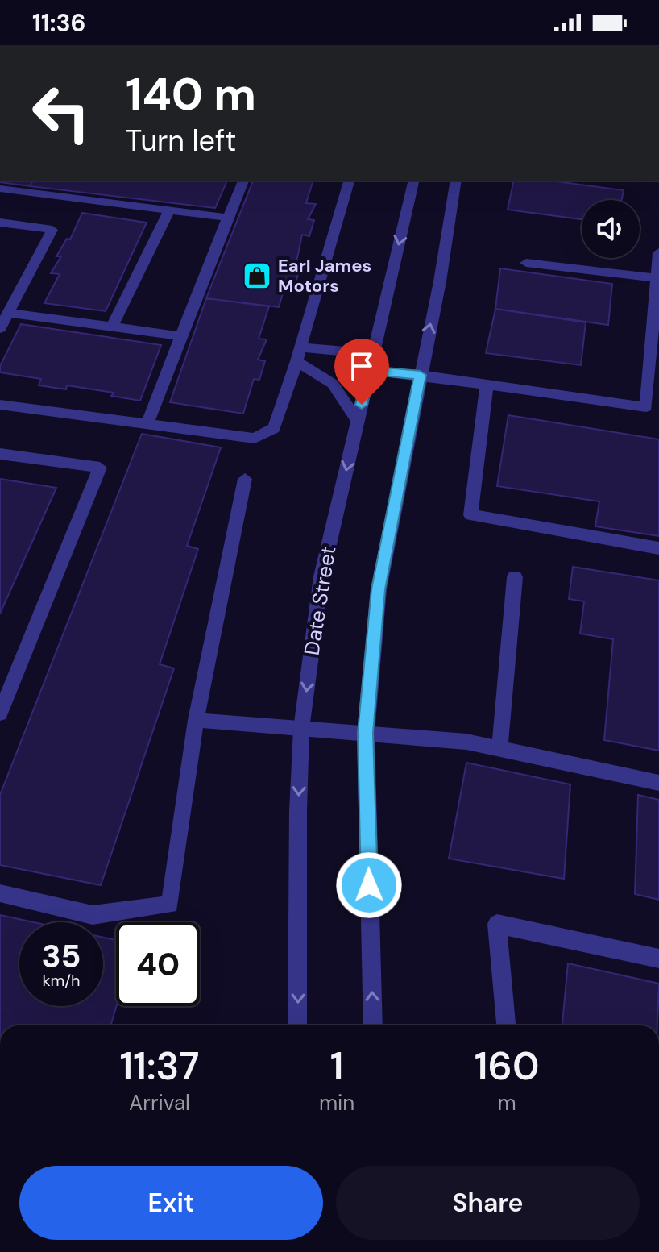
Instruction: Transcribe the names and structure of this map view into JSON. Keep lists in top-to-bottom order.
{
  "streets": {
    "street": ["Date Street"]
  },
  "places": {
    "shop": ["Earl James Motors"]
  },
  "page": {
    "status": "11:36",
    "turn": ["140 m", "Turn left"],
    "speed": "35 km/h",
    "limit": "40",
    "eta": [
      "11:37",
      "Arrival",
      "1",
      "min",
      "160",
      "m"
    ],
    "buttons": ["Exit", "Share"]
  }
}
